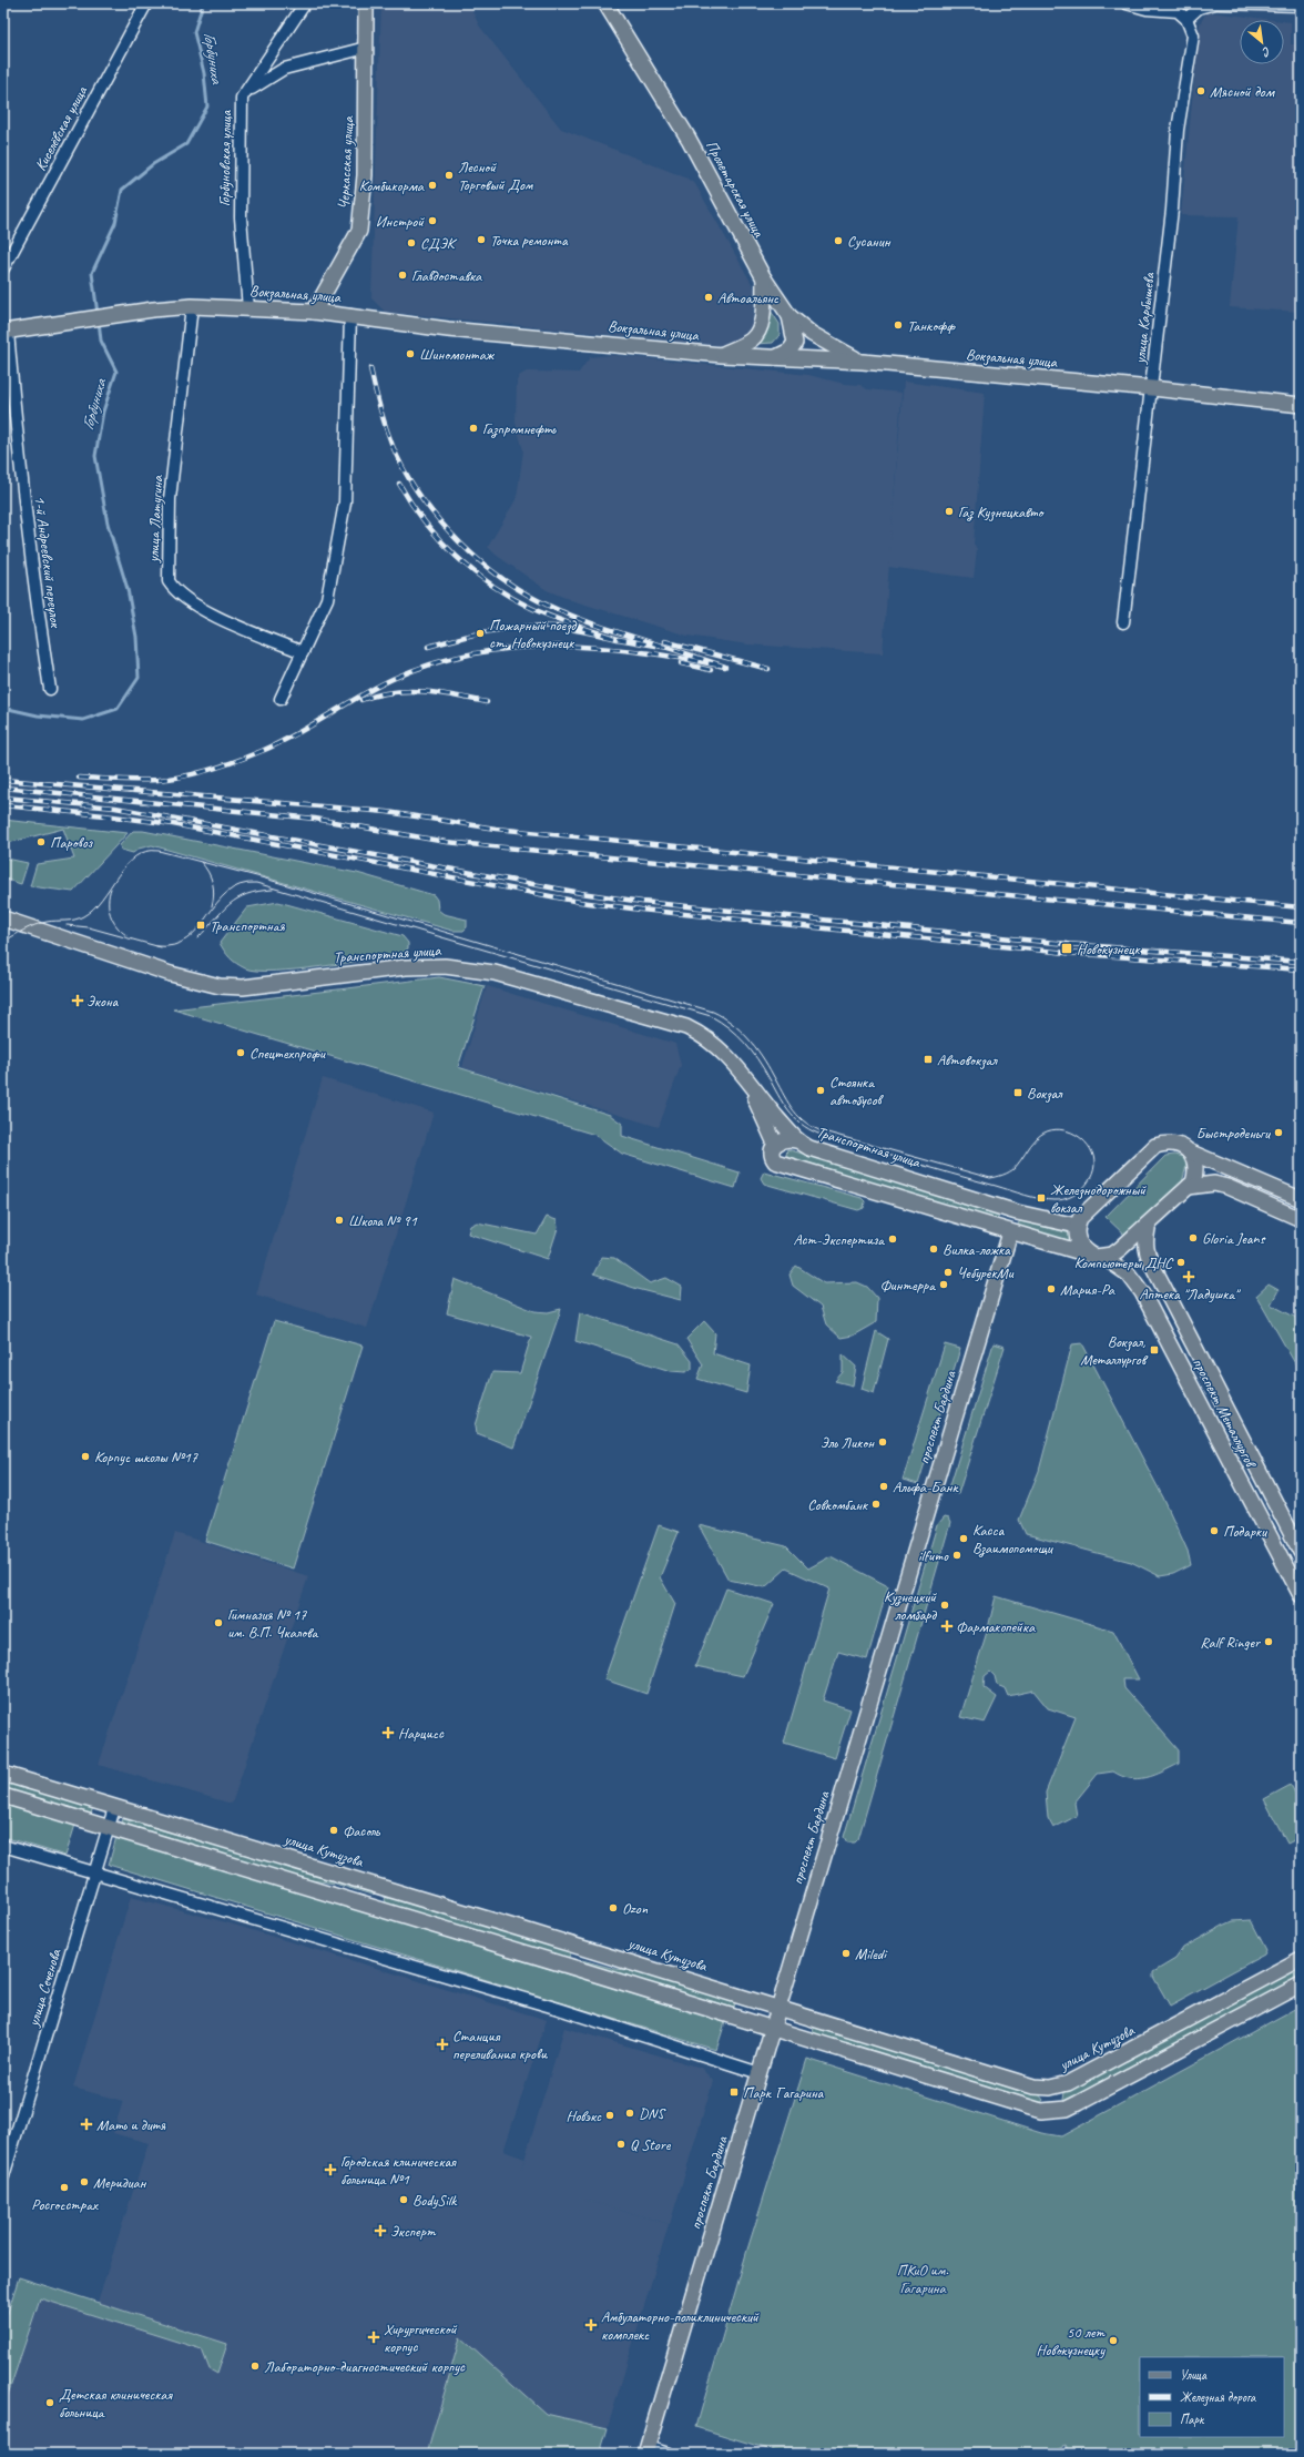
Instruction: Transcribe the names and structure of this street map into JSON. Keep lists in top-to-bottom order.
{
  "streets": {
    "main road": [
      "Черкасская улица",
      "Пролетарская улица",
      "Вокзальная улица",
      "Транспортная улица",
      "проспект Металлургов",
      "проспект Бардина",
      "улица Кутузова"
    ],
    "street": [
      "Киселёвская улица",
      "Горбуновская улица",
      "улица Карбышева",
      "улица Латугина",
      "1-й Андреевский переулок",
      "улица Сеченова"
    ]
  },
  "crossings": [
    ["Горбуновская улица", "Вокзальная улица"],
    ["Черкасская улица", "Вокзальная улица"],
    ["Пролетарская улица", "Вокзальная улица"],
    ["Вокзальная улица", "улица Карбышева"],
    ["Вокзальная улица", "улица Латугина"],
    ["Вокзальная улица", "1-й Андреевский переулок"],
    ["Транспортная улица", "проспект Металлургов"],
    ["Транспортная улица", "проспект Бардина"],
    ["проспект Бардина", "улица Кутузова"],
    ["улица Кутузова", "улица Сеченова"]
  ],
  "water": ["Горбуниха"],
  "parks": ["ПКиО им. Гагарина"],
  "places": {
    "other": [
      "Мясной дом",
      "Лесной Торговый Дом",
      "Комбикорма",
      "Инстрой",
      "Точка ремонта",
      "Сусанин",
      "СДЭК",
      "Главдоставка",
      "Автоальянс",
      "Танкофф",
      "Шиномонтаж",
      "Газпромнефть",
      "Газ Кузнецкавто",
      "Пожарный поезд ст. Новокузнецк",
      "Паровоз",
      "Спецтехпрофи",
      "Стоянка автобусов",
      "Быстроденьги",
      "Школа № 91",
      "Gloria Jeans",
      "Аст-Экспертиза",
      "Вилка-ложка",
      "Компьютеры ДНС",
      "ЧебурекМи",
      "Финтерра",
      "Мария-Ра",
      "Эль Ликон",
      "Корпус школы №17",
      "Альфа-Банк",
      "Совкомбанк",
      "Подарки",
      "Касса Взаимопомощи",
      "ilfumo",
      "Кузнецкий ломбард",
      "Гимназия № 17 им. В.П. Чкалова",
      "Ralf Ringer",
      "Фасоль",
      "Ozon",
      "Miledi",
      "DNS",
      "Новэкс",
      "Q Store",
      "Меридиан",
      "Росгосстрах",
      "BodySilk",
      "50 лет Новокузнецку",
      "Лабораторно-диагностический корпус",
      "Детская клиническая больница"
    ],
    "transit": [
      "Транспортная",
      "Новокузнецк",
      "Автовокзал",
      "Вокзал",
      "Железнодорожный вокзал",
      "Вокзал, Металлургов",
      "Парк Гагарина"
    ],
    "health": [
      "Экона",
      "Аптека \"Ладушка\"",
      "Фармакопейка",
      "Нарцисс",
      "Станция переливания крови",
      "Мать и дитя",
      "Городская клиническая больница №1",
      "Эксперт",
      "Амбулаторно-поликлинический комплекс",
      "Хирургической корпус"
    ]
  },
  "legend": ["Улица", "Железная дорога", "Парк"],
  "north": "bottom right"
}
